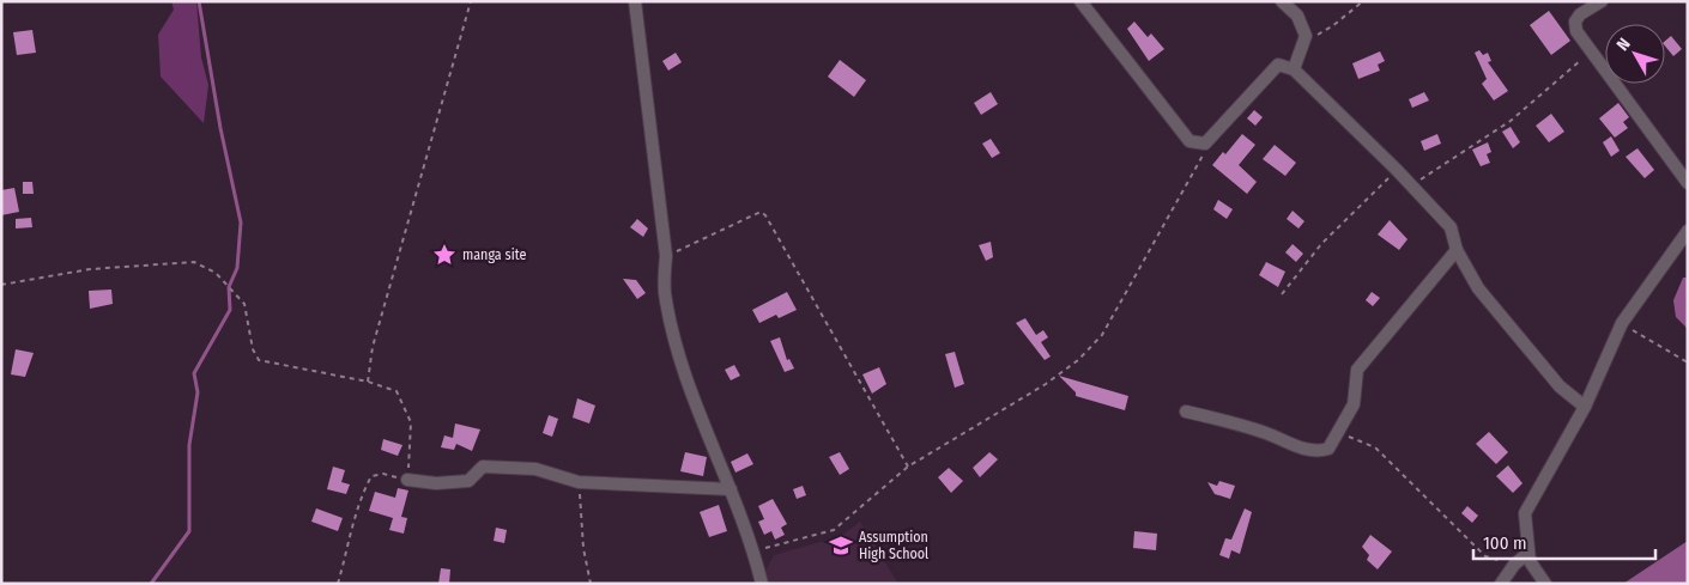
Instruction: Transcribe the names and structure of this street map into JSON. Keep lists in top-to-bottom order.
{
  "places": {
    "place": ["manga site"],
    "school or university": ["Assumption High School"]
  },
  "scale_bar": "100 m",
  "north": "top left"
}
